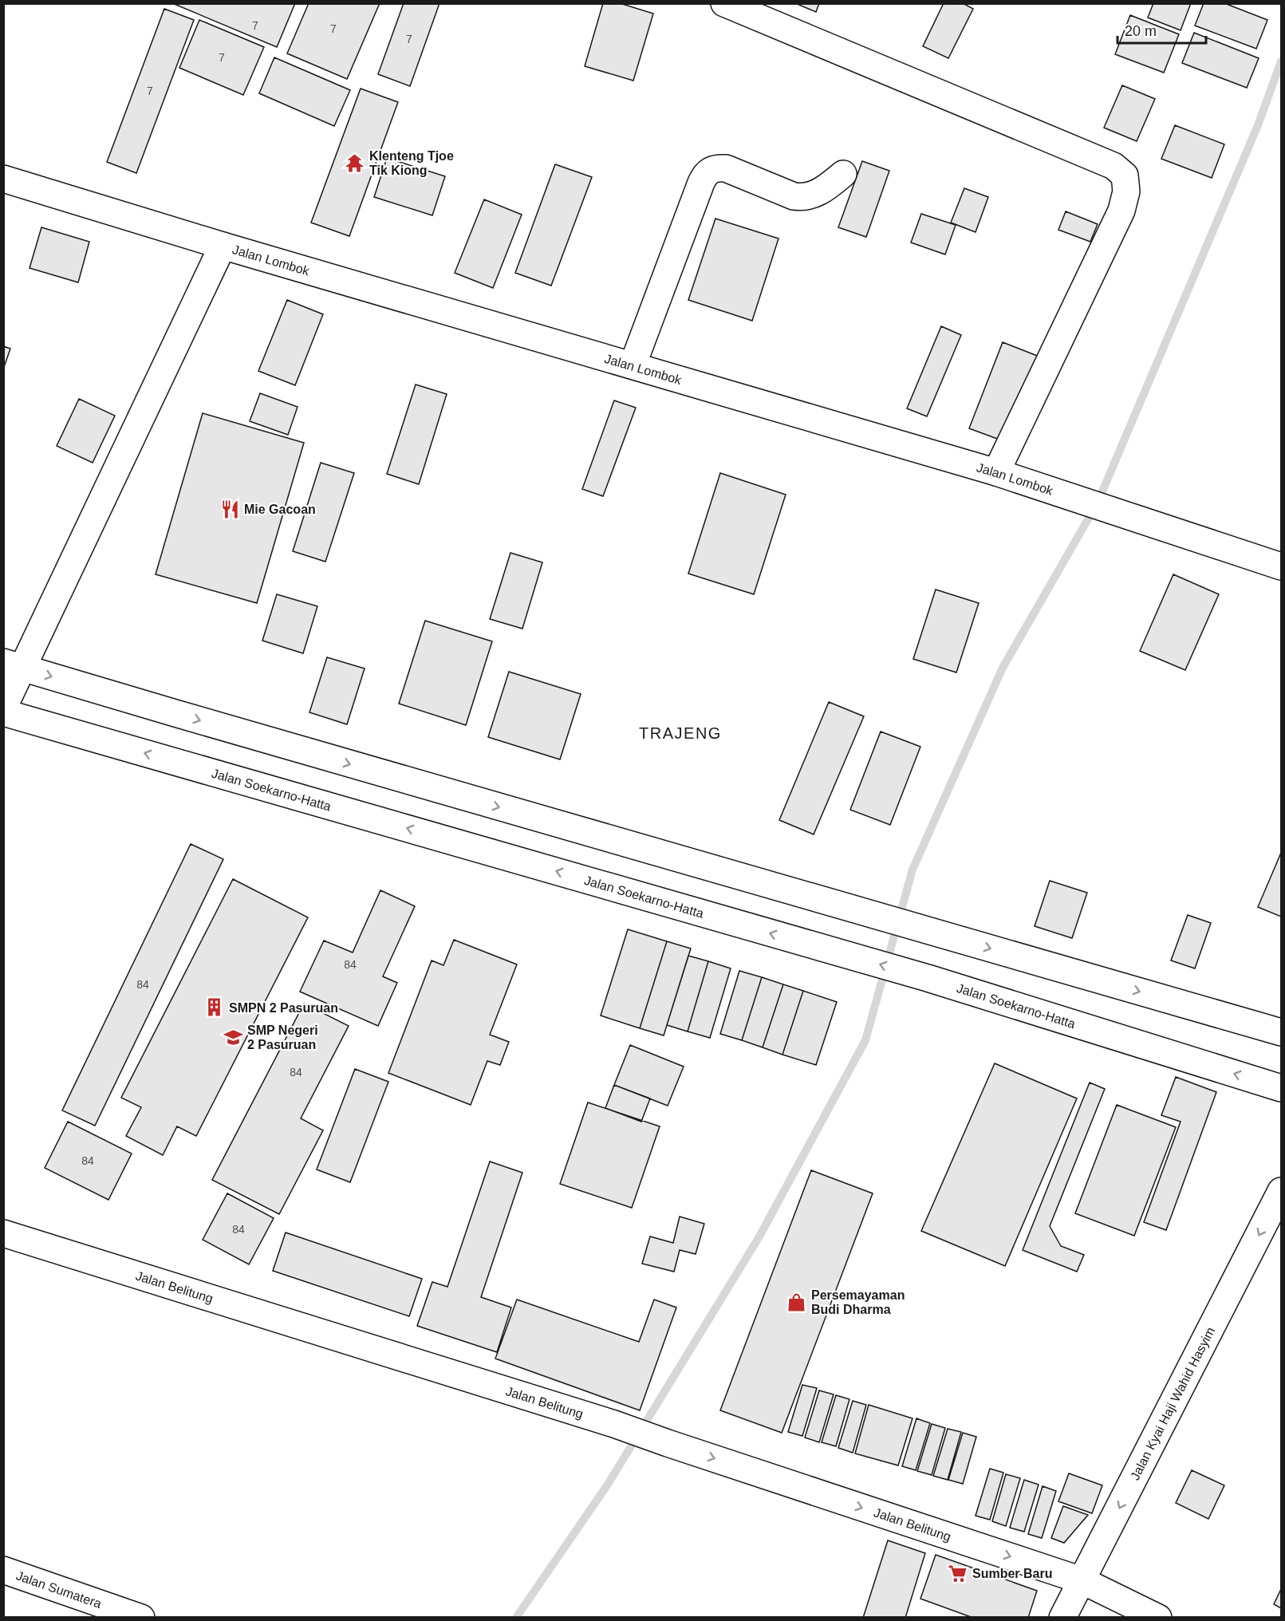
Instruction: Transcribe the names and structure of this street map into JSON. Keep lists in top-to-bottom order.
{
  "streets": {
    "main road": [
      "Jalan Lombok",
      "Jalan Soekarno-Hatta",
      "Jalan Belitung",
      "Jalan Kyai Haji Wahid Hasyim",
      "Jalan Sumatera"
    ]
  },
  "crossings": [
    ["Jalan Belitung", "Jalan Kyai Haji Wahid Hasyim"]
  ],
  "one_way": ["Jalan Belitung", "Jalan Kyai Haji Wahid Hasyim"],
  "districts": ["TRAJENG"],
  "places": {
    "temple": ["Klenteng Tjoe Tik Kiong"],
    "restaurant": ["Mie Gacoan"],
    "building": ["SMPN 2 Pasuruan"],
    "school or university": ["SMP Negeri 2 Pasuruan"],
    "shop": ["Persemayaman Budi Dharma"],
    "supermarket": ["Sumber Baru"]
  },
  "house_numbers": [
    "7",
    "7",
    "7",
    "7",
    "7",
    "84",
    "84",
    "84",
    "84",
    "84"
  ],
  "scale_bar": "20 m"
}
